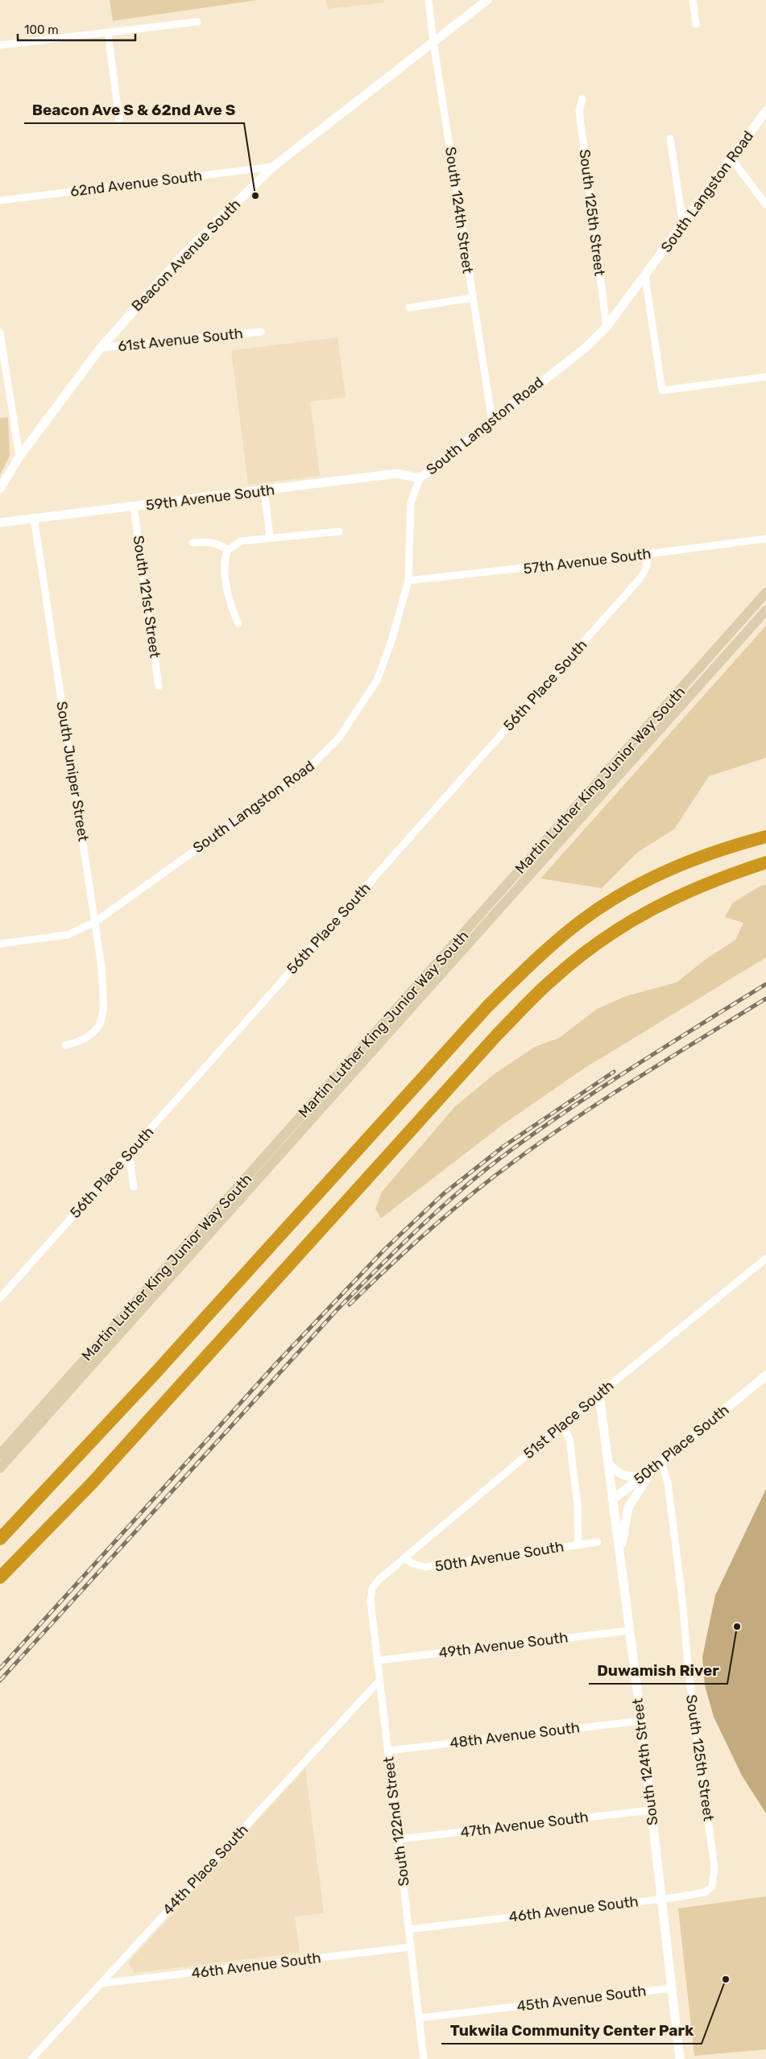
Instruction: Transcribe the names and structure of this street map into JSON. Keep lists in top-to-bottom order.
{
  "streets": {
    "main road": ["Martin Luther King Junior Way South"],
    "street": [
      "62nd Avenue South",
      "South Langston Road",
      "South 124th Street",
      "South 125th Street",
      "Beacon Avenue South",
      "61st Avenue South",
      "59th Avenue South",
      "57th Avenue South",
      "South 121st Street",
      "56th Place South",
      "South Juniper Street",
      "51st Place South",
      "50th Place South",
      "50th Avenue South",
      "49th Avenue South",
      "48th Avenue South",
      "South 122nd Street",
      "47th Avenue South",
      "44th Place South",
      "46th Avenue South",
      "45th Avenue South"
    ]
  },
  "crossings": [
    ["62nd Avenue South", "Beacon Avenue South"],
    ["South Langston Road", "South 124th Street"],
    ["South Langston Road", "South 125th Street"],
    ["South Langston Road", "59th Avenue South"],
    ["South Langston Road", "57th Avenue South"],
    ["South Langston Road", "South Juniper Street"],
    ["South 124th Street", "Beacon Avenue South"],
    ["South 124th Street", "51st Place South"],
    ["South 124th Street", "50th Place South"],
    ["South 124th Street", "49th Avenue South"],
    ["South 124th Street", "48th Avenue South"],
    ["South 124th Street", "47th Avenue South"],
    ["South 124th Street", "46th Avenue South"],
    ["South 124th Street", "45th Avenue South"],
    ["South 125th Street", "50th Place South"],
    ["South 125th Street", "46th Avenue South"],
    ["Beacon Avenue South", "61st Avenue South"],
    ["59th Avenue South", "South 121st Street"],
    ["59th Avenue South", "South Juniper Street"],
    ["57th Avenue South", "56th Place South"],
    ["51st Place South", "50th Avenue South"],
    ["51st Place South", "South 122nd Street"],
    ["49th Avenue South", "South 122nd Street"],
    ["48th Avenue South", "South 122nd Street"],
    ["South 122nd Street", "47th Avenue South"],
    ["South 122nd Street", "44th Place South"],
    ["South 122nd Street", "46th Avenue South"],
    ["South 122nd Street", "45th Avenue South"],
    ["44th Place South", "46th Avenue South"]
  ],
  "places": ["Beacon Ave S & 62nd Ave S", "Duwamish River", "Tukwila Community Center Park"],
  "scale_bar": "100 m"
}
